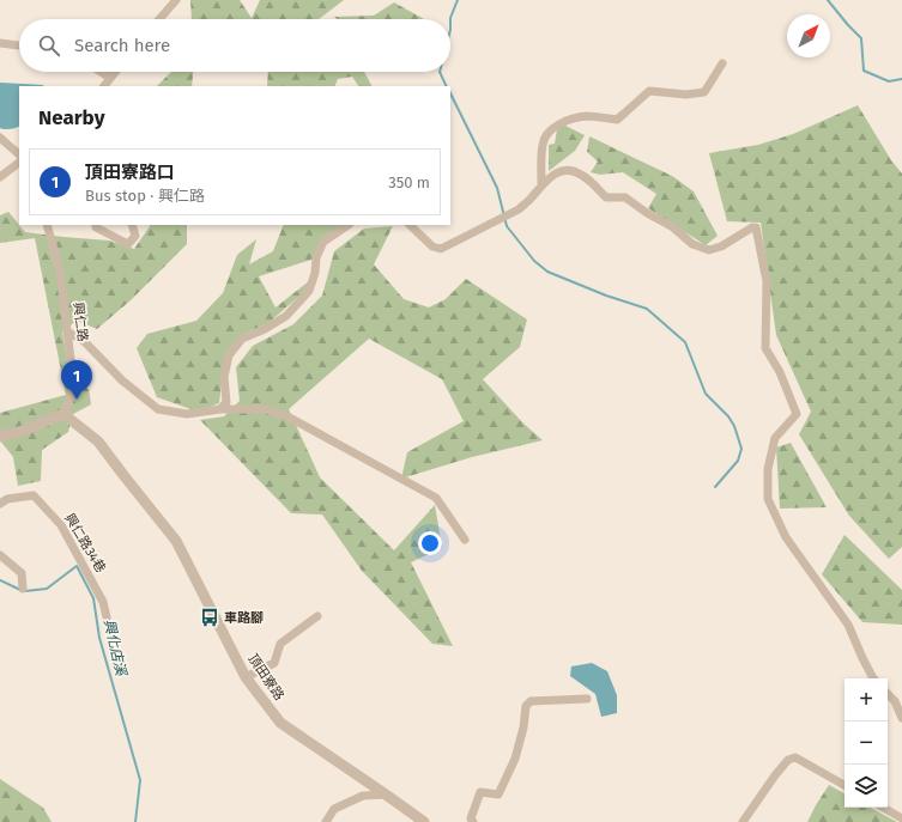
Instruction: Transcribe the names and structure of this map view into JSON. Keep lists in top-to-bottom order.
{
  "streets": {
    "street": ["興仁路", "興仁路34巷", "頂田寮路"]
  },
  "crossings": [
    ["興仁路", "頂田寮路"]
  ],
  "water": ["興化店溪"],
  "places": {
    "bus stop": ["車路腳"]
  },
  "north": "top right",
  "page": {
    "search": "Search here",
    "heading": "Nearby",
    "list": [
      {
        "mark": "1",
        "name": "頂田寮路口",
        "note": "Bus stop · 興仁路",
        "value": "350 m"
      }
    ],
    "pins": "1",
    "map_buttons": ["+", "−"]
  }
}
